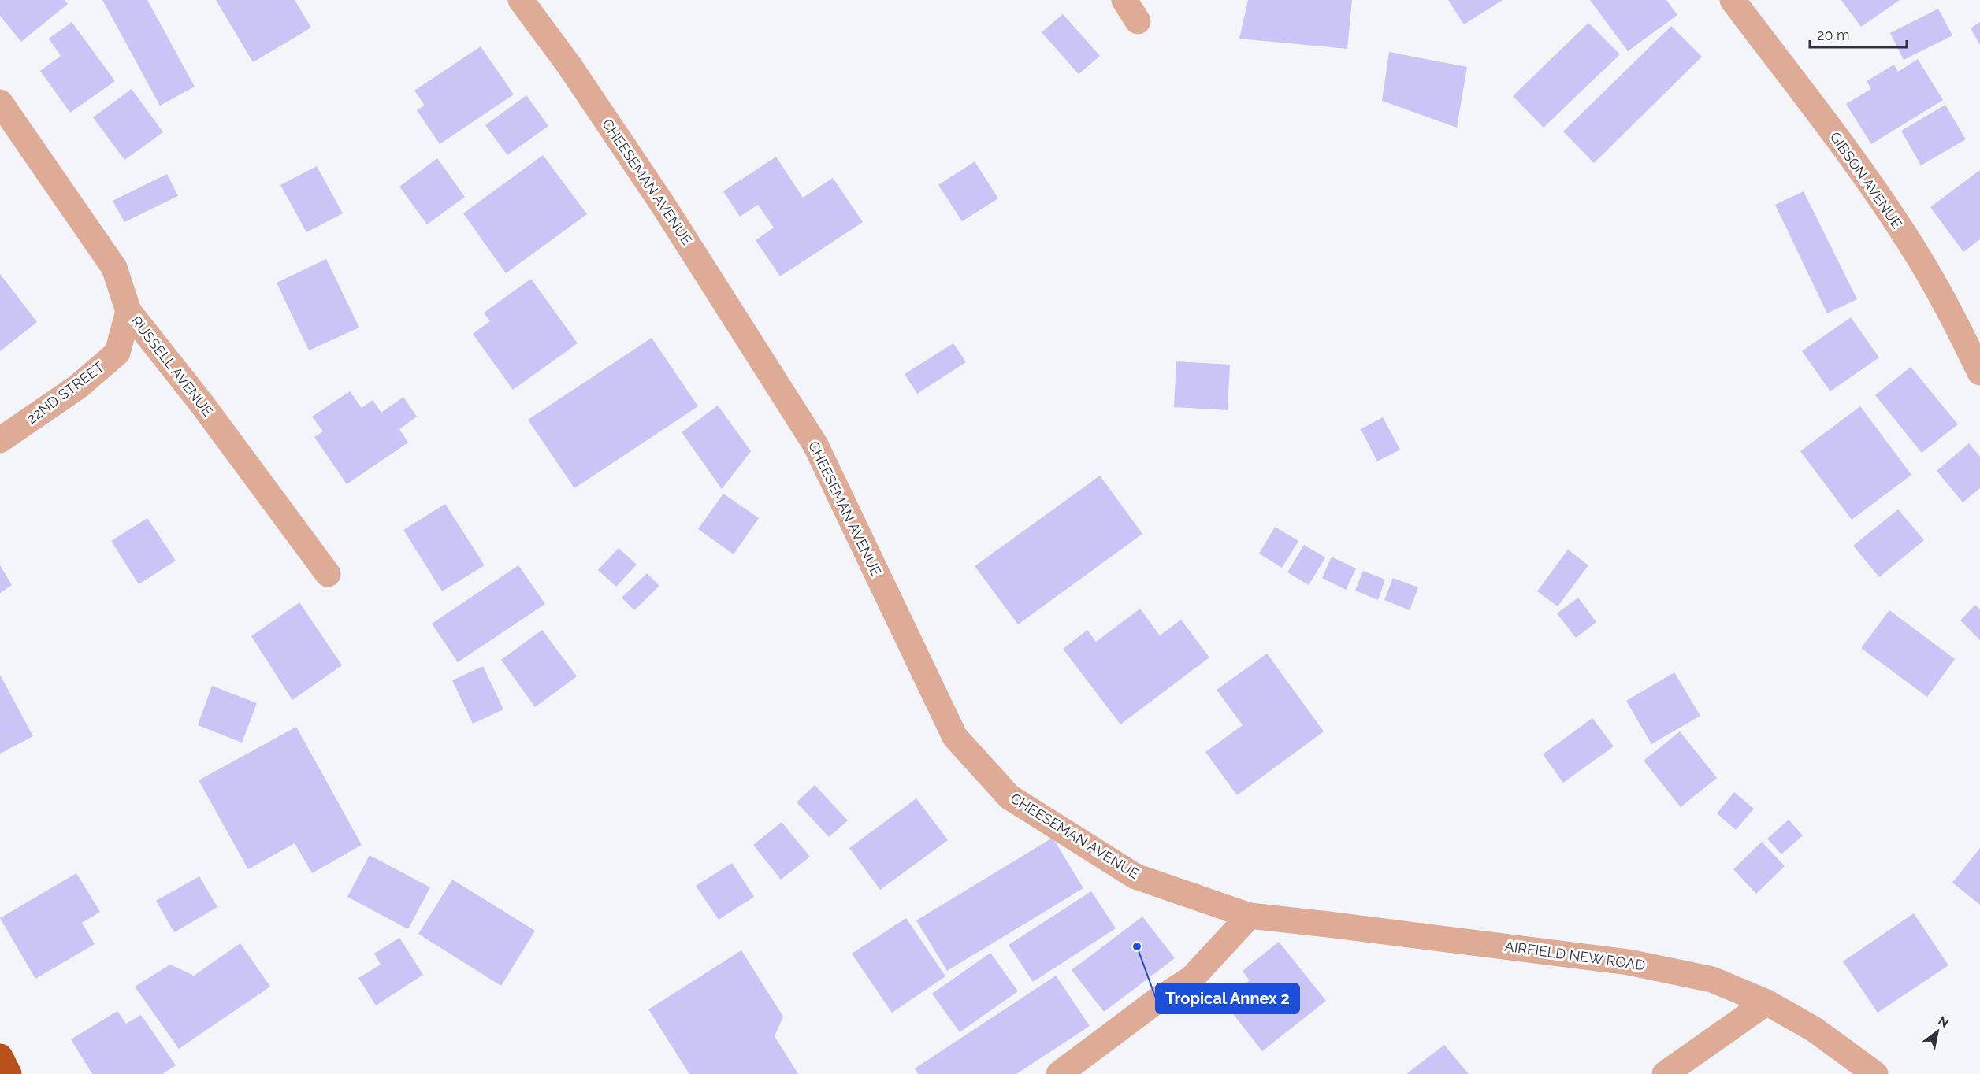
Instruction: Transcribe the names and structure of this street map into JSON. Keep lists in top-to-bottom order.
{
  "streets": {
    "street": [
      "GIBSON AVENUE",
      "CHEESEMAN AVENUE",
      "RUSSELL AVENUE",
      "22ND STREET",
      "AIRFIELD NEW ROAD"
    ]
  },
  "crossings": [
    ["CHEESEMAN AVENUE", "AIRFIELD NEW ROAD"],
    ["RUSSELL AVENUE", "22ND STREET"]
  ],
  "places": ["Tropical Annex 2"],
  "scale_bar": "20 m",
  "north": "top right"
}
